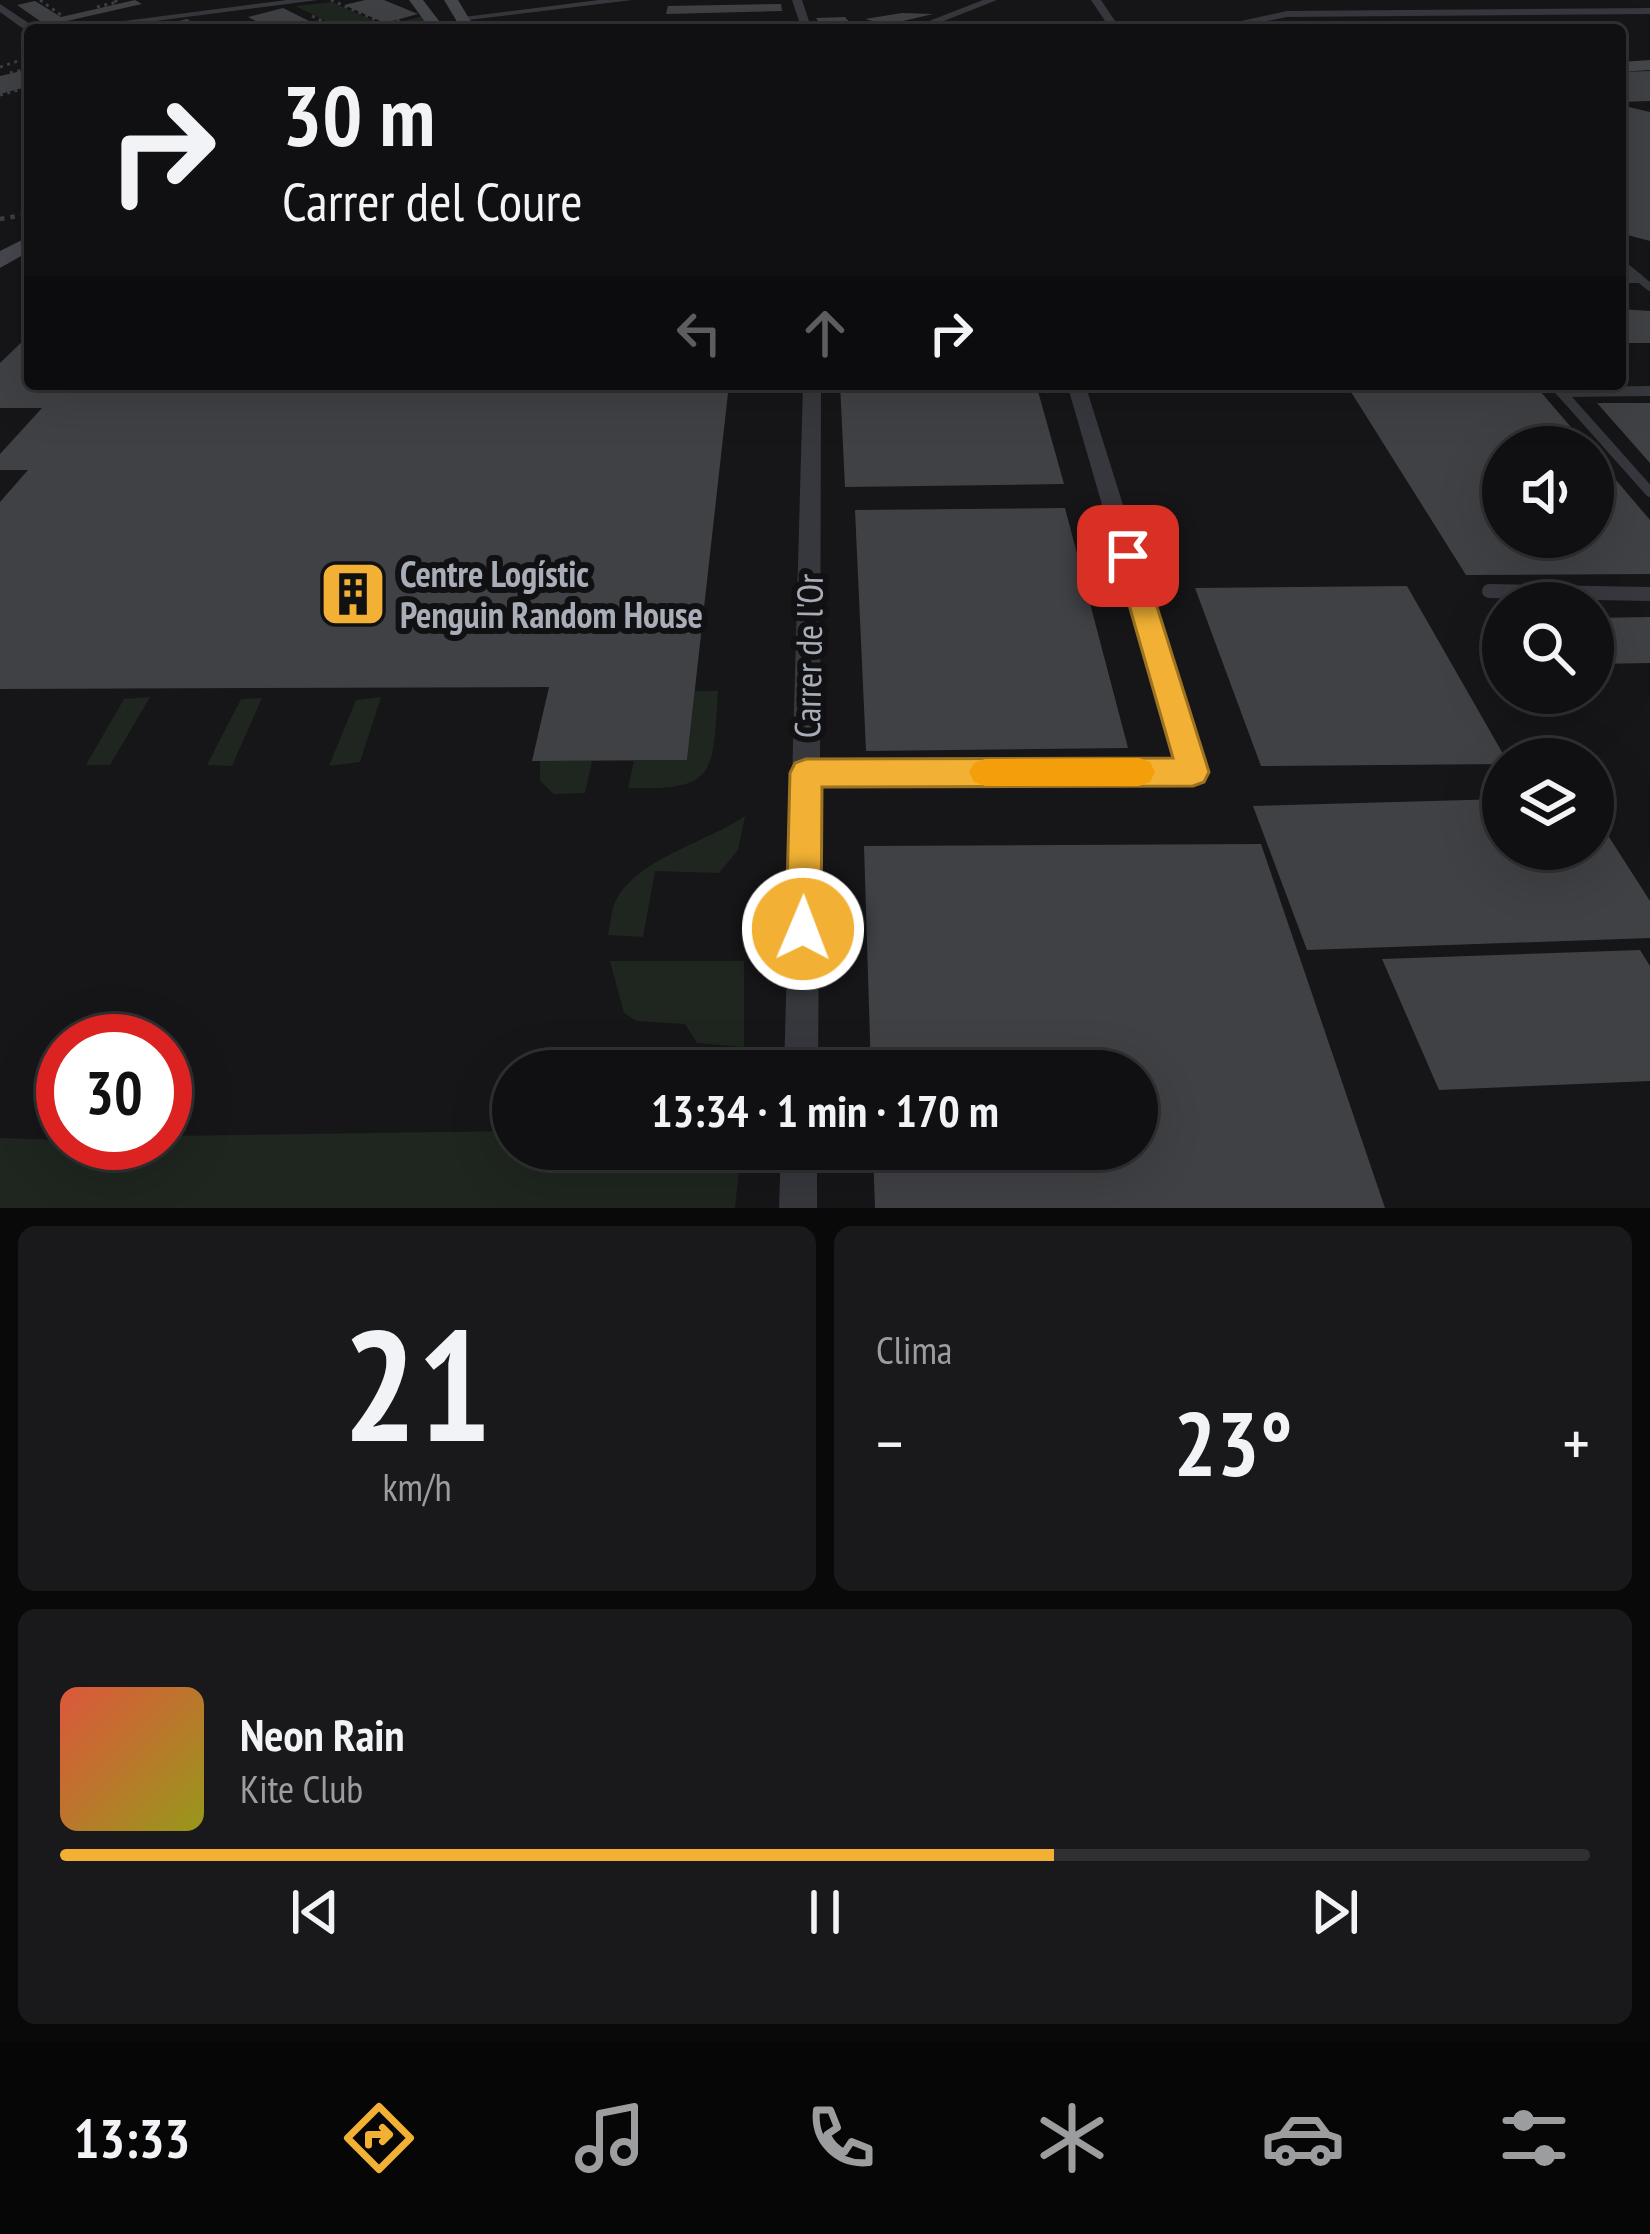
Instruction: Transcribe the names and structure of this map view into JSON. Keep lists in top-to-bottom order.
{
  "streets": {
    "street": ["Carrer de l'Or"]
  },
  "places": {
    "building": ["Centre Logístic Penguin Random House"]
  },
  "page": {
    "turn": ["30 m", "Carrer del Coure"],
    "limit": "30",
    "trip": "13:34 · 1 min · 170 m",
    "tile": [
      ["21", "km/h"],
      "Clima"
    ],
    "heat": ["−", "23°", "+"],
    "song": ["Neon Rain", "Kite Club"],
    "tabs": "13:33"
  }
}
